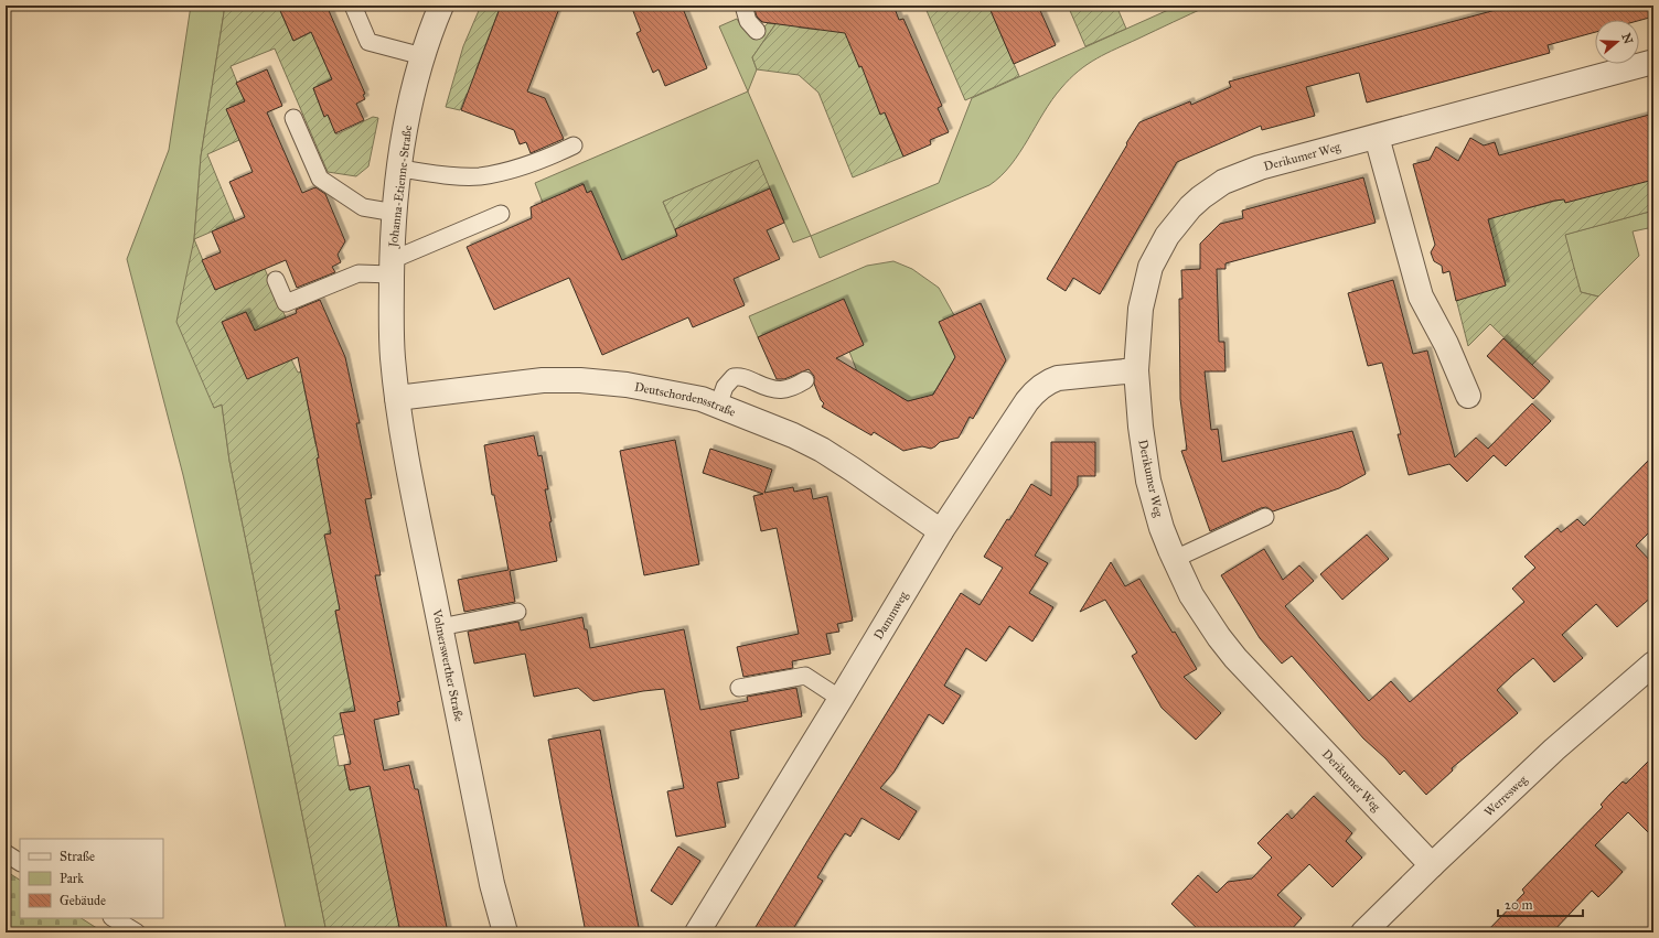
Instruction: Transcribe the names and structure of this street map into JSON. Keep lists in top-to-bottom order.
{
  "streets": {
    "street": [
      "Derikumer Weg",
      "Johanna-Etienne-Straße",
      "Deutschordensstraße",
      "Dammweg",
      "Volmerswerther Straße",
      "Werresweg"
    ]
  },
  "crossings": [
    ["Derikumer Weg", "Dammweg"],
    ["Derikumer Weg", "Werresweg"],
    ["Johanna-Etienne-Straße", "Deutschordensstraße"],
    ["Johanna-Etienne-Straße", "Volmerswerther Straße"],
    ["Deutschordensstraße", "Dammweg"],
    ["Deutschordensstraße", "Volmerswerther Straße"]
  ],
  "legend": ["Straße", "Park", "Gebäude"],
  "scale_bar": "20 m",
  "north": "right"
}
